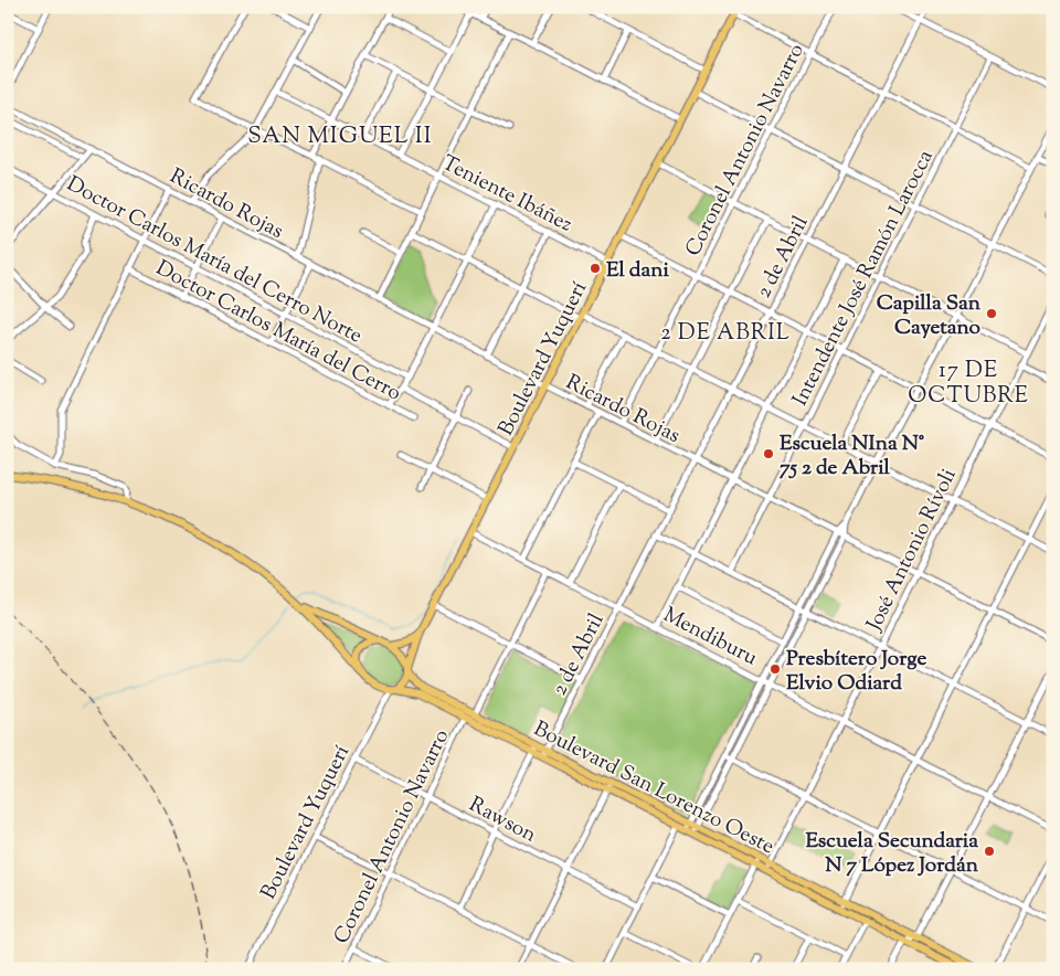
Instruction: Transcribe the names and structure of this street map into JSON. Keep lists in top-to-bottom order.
{
  "streets": {
    "main road": ["Boulevard Yuquerí", "Boulevard San Lorenzo Oeste"],
    "street": [
      "Coronel Antonio Navarro",
      "Teniente Ibáñez",
      "Ricardo Rojas",
      "2 de Abril",
      "Doctor Carlos María del Cerro Norte",
      "Intendente José Ramón Larocca",
      "Doctor Carlos María del Cerro",
      "José Antonio Rívoli",
      "Mendiburu",
      "Rawson"
    ]
  },
  "crossings": [
    ["Coronel Antonio Navarro", "Ricardo Rojas"],
    ["Coronel Antonio Navarro", "Mendiburu"],
    ["Coronel Antonio Navarro", "Boulevard San Lorenzo Oeste"],
    ["Coronel Antonio Navarro", "Rawson"],
    ["Teniente Ibáñez", "Boulevard Yuquerí"],
    ["Ricardo Rojas", "2 de Abril"],
    ["Ricardo Rojas", "Intendente José Ramón Larocca"],
    ["Ricardo Rojas", "Boulevard Yuquerí"],
    ["Ricardo Rojas", "José Antonio Rívoli"],
    ["2 de Abril", "Mendiburu"],
    ["2 de Abril", "Boulevard San Lorenzo Oeste"],
    ["Doctor Carlos María del Cerro", "Boulevard Yuquerí"],
    ["Boulevard Yuquerí", "Mendiburu"],
    ["Boulevard Yuquerí", "Boulevard San Lorenzo Oeste"],
    ["Boulevard Yuquerí", "Rawson"],
    ["José Antonio Rívoli", "Mendiburu"],
    ["José Antonio Rívoli", "Boulevard San Lorenzo Oeste"]
  ],
  "districts": ["SAN MIGUEL II", "2 DE ABRIL", "17 DE OCTUBRE"],
  "places": [
    "El dani",
    "Capilla San Cayetano",
    "Escuela NIna N° 75 2 de Abril",
    "Presbítero Jorge Elvio Odiard",
    "Escuela Secundaria N 7 López Jordán"
  ]
}
